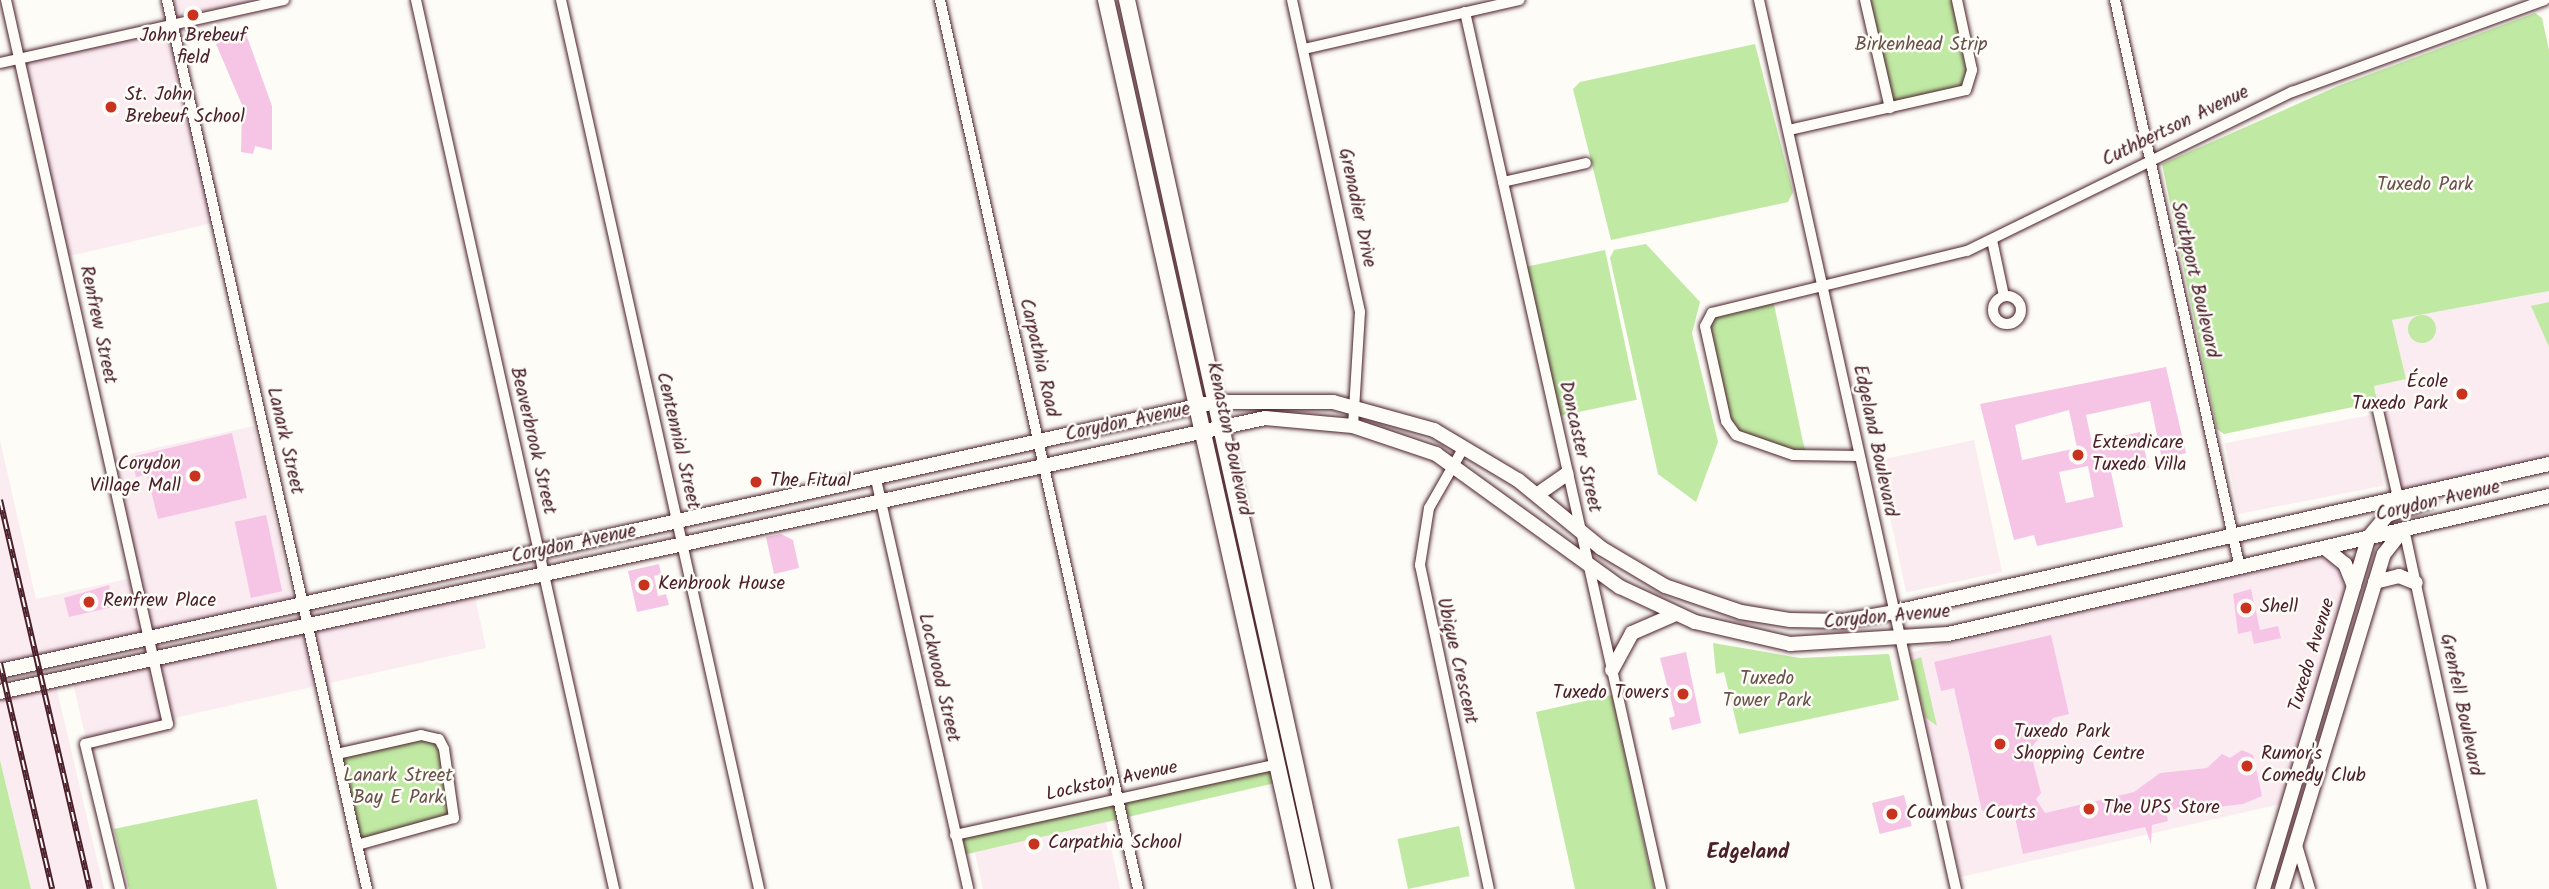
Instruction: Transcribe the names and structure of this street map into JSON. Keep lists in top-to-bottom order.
{
  "streets": {
    "main road": ["Corydon Avenue", "Kenaston Boulevard", "Tuxedo Avenue"],
    "street": [
      "Cuthbertson Avenue",
      "Grenadier Drive",
      "Southport Boulevard",
      "Renfrew Street",
      "Carpathia Road",
      "Lanark Street",
      "Beaverbrook Street",
      "Centennial Street",
      "Edgeland Boulevard",
      "Doncaster Street",
      "Ubique Crescent",
      "Lockwood Street",
      "Grenfell Boulevard",
      "Lockston Avenue"
    ]
  },
  "crossings": [
    ["Cuthbertson Avenue", "Southport Boulevard"],
    ["Cuthbertson Avenue", "Edgeland Boulevard"],
    ["Grenadier Drive", "Corydon Avenue"],
    ["Southport Boulevard", "Corydon Avenue"],
    ["Renfrew Street", "Corydon Avenue"],
    ["Carpathia Road", "Corydon Avenue"],
    ["Carpathia Road", "Lockston Avenue"],
    ["Corydon Avenue", "Kenaston Boulevard"],
    ["Corydon Avenue", "Lanark Street"],
    ["Corydon Avenue", "Beaverbrook Street"],
    ["Corydon Avenue", "Centennial Street"],
    ["Corydon Avenue", "Edgeland Boulevard"],
    ["Corydon Avenue", "Doncaster Street"],
    ["Corydon Avenue", "Tuxedo Avenue"],
    ["Corydon Avenue", "Ubique Crescent"],
    ["Corydon Avenue", "Lockwood Street"],
    ["Corydon Avenue", "Grenfell Boulevard"],
    ["Kenaston Boulevard", "Lockston Avenue"],
    ["Tuxedo Avenue", "Grenfell Boulevard"],
    ["Lockwood Street", "Lockston Avenue"]
  ],
  "districts": ["Edgeland"],
  "parks": [
    "Birkenhead Strip",
    "Tuxedo Park",
    "Tuxedo Tower Park",
    "Lanark Street Bay E Park"
  ],
  "places": [
    "John Brebeuf field",
    "St. John Brebeuf School",
    "École Tuxedo Park",
    "Extendicare Tuxedo Villa",
    "Corydon Village Mall",
    "The Fitual",
    "Kenbrook House",
    "Renfrew Place",
    "Shell",
    "Tuxedo Towers",
    "Tuxedo Park Shopping Centre",
    "Rumor's Comedy Club",
    "The UPS Store",
    "Coumbus Courts",
    "Carpathia School"
  ]
}
